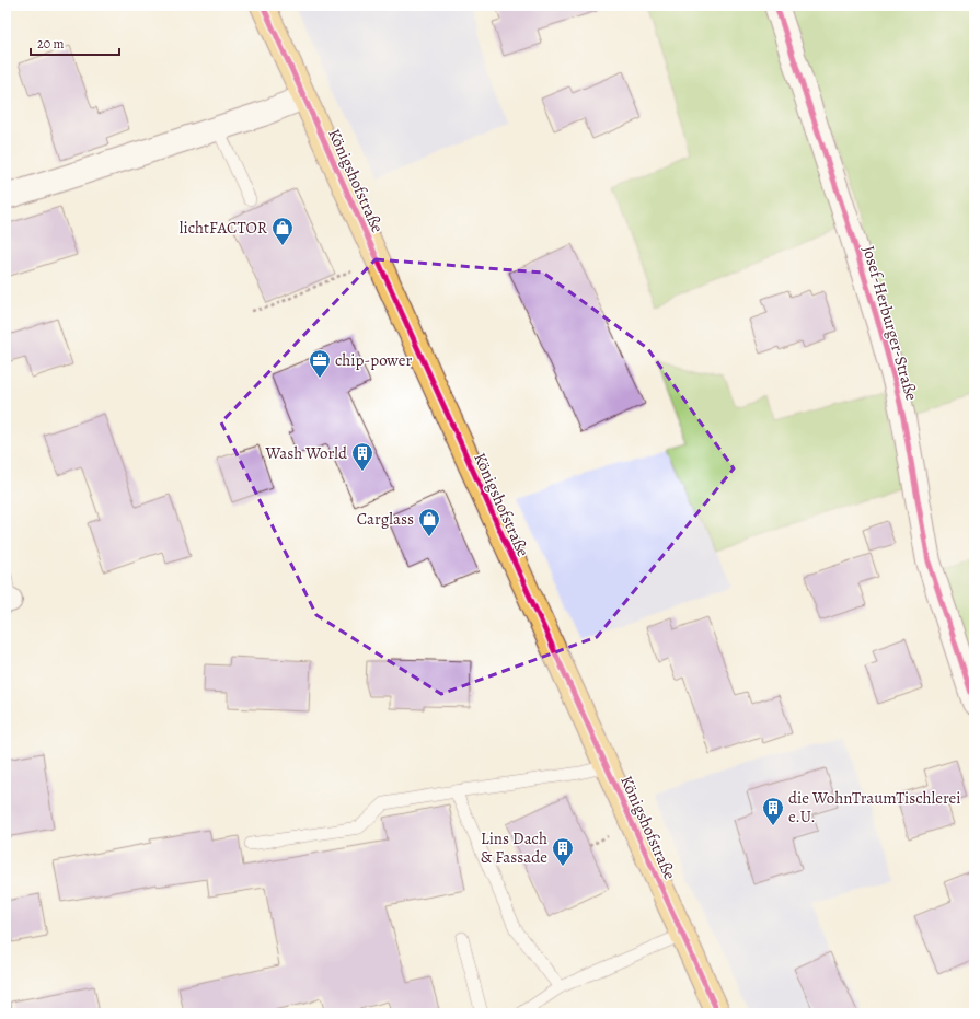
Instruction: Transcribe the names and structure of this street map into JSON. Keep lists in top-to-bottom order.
{
  "streets": {
    "main road": ["Königshofstraße"],
    "street": ["Josef-Herburger-Straße"]
  },
  "places": {
    "shop": ["lichtFACTOR", "Carglass"],
    "office": ["chip-power"],
    "building": ["Wash World", "die WohnTraumTischlerei e.U.", "Lins Dach & Fassade"]
  },
  "scale_bar": "20 m"
}
